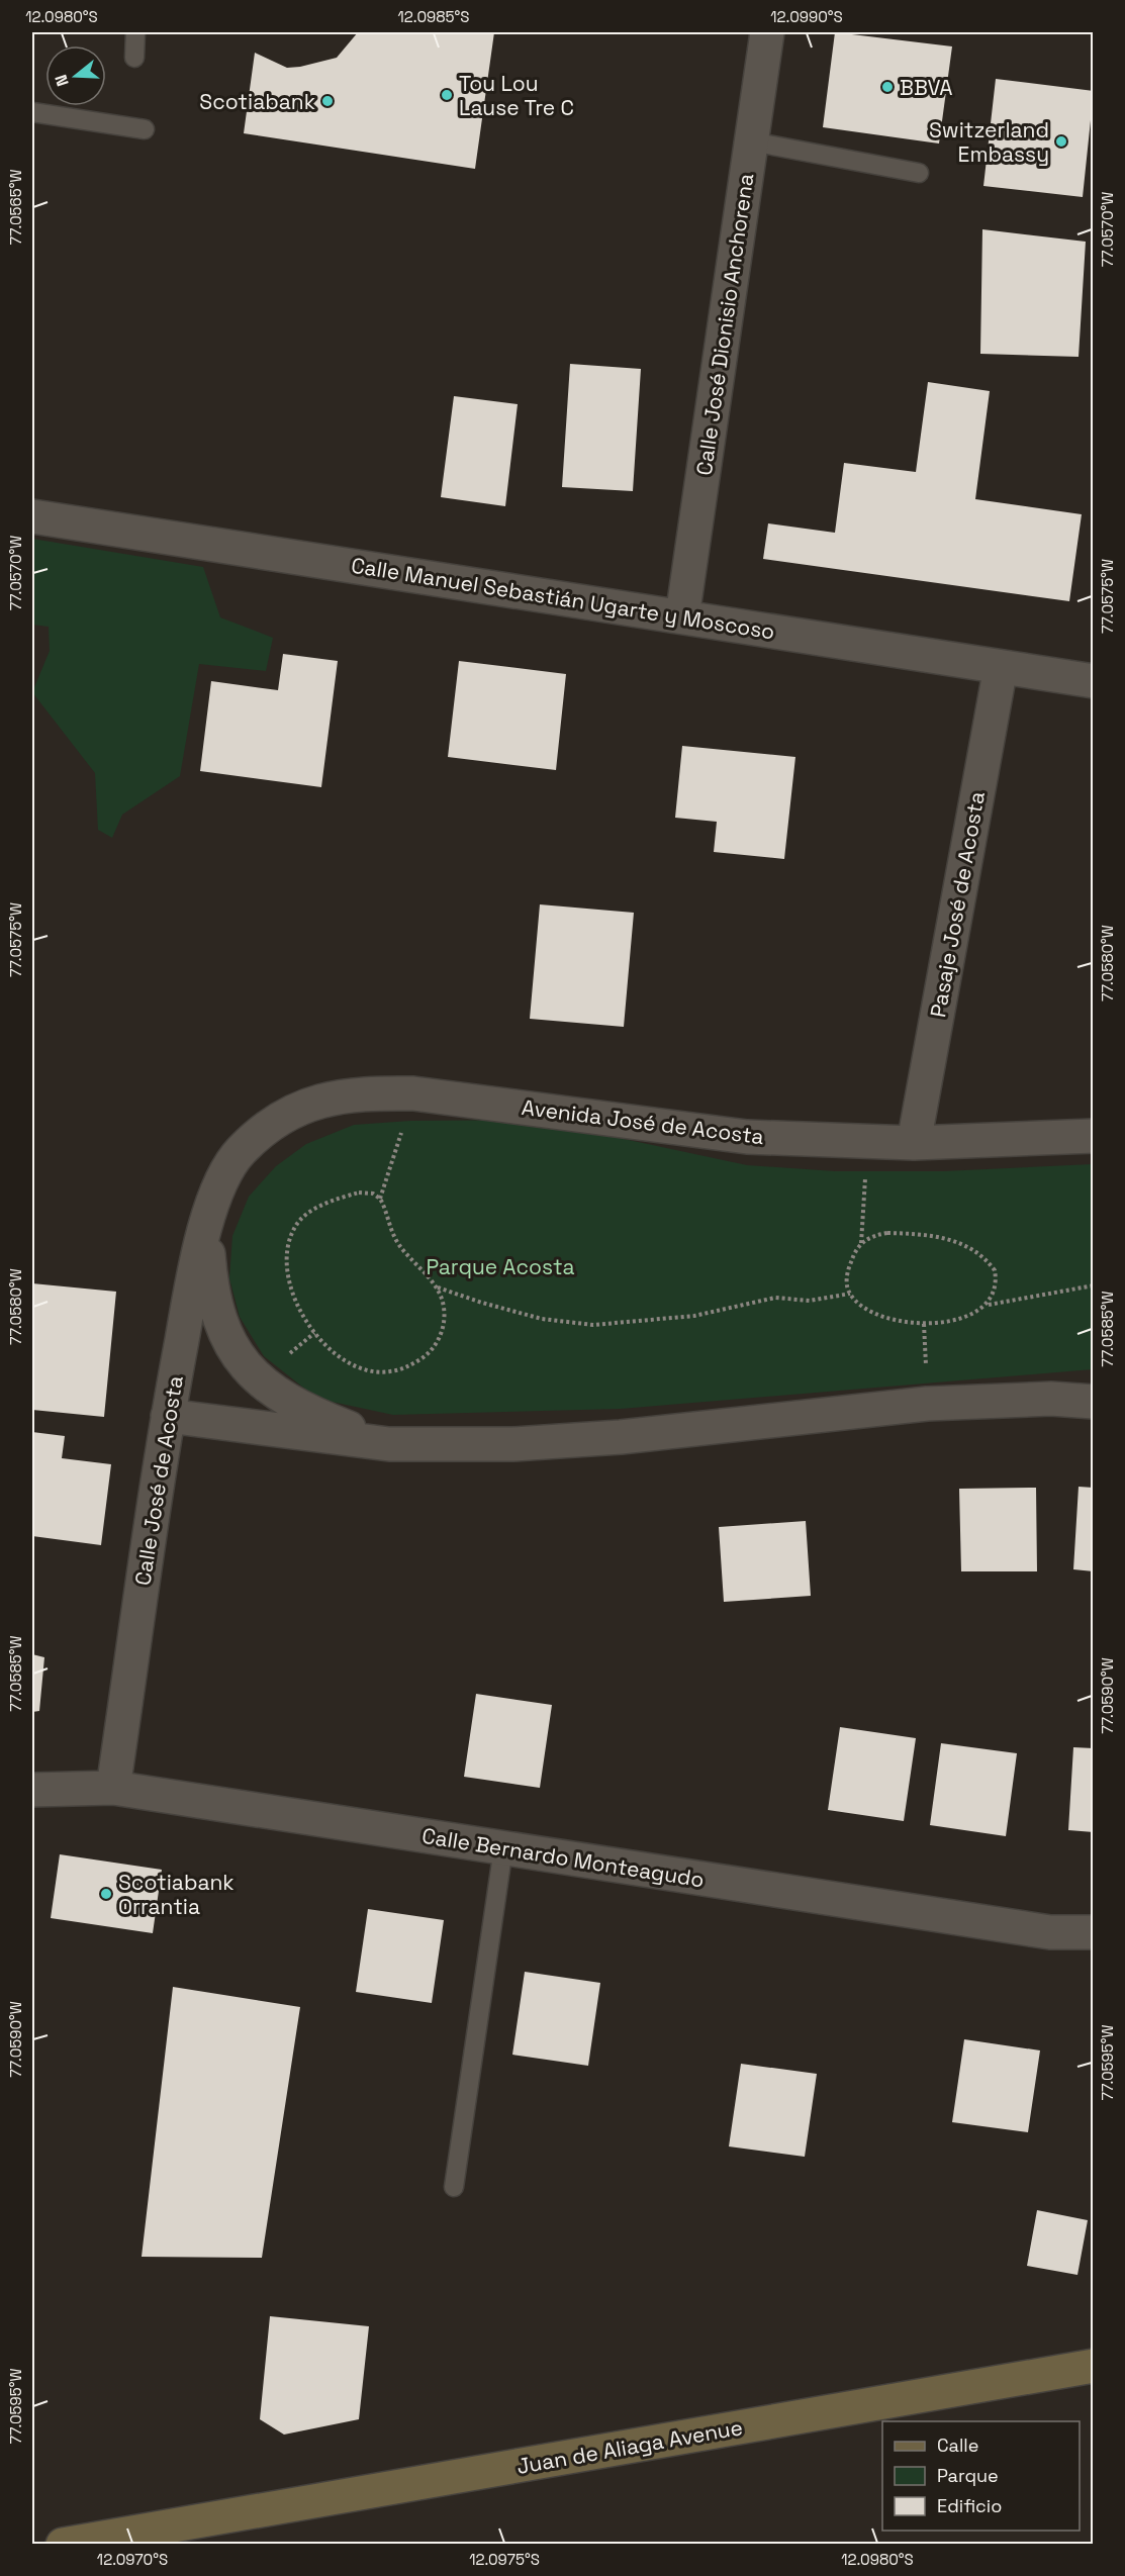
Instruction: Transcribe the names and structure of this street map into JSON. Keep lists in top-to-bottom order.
{
  "streets": {
    "main road": ["Juan de Aliaga Avenue"],
    "street": [
      "Calle José Dionisio Anchorena",
      "Calle Manuel Sebastián Ugarte y Moscoso",
      "Pasaje José de Acosta",
      "Avenida José de Acosta",
      "Calle José de Acosta",
      "Calle Bernardo Monteagudo"
    ]
  },
  "crossings": [
    ["Calle José Dionisio Anchorena", "Calle Manuel Sebastián Ugarte y Moscoso"],
    ["Calle Manuel Sebastián Ugarte y Moscoso", "Pasaje José de Acosta"],
    ["Pasaje José de Acosta", "Avenida José de Acosta"],
    ["Avenida José de Acosta", "Calle José de Acosta"],
    ["Calle José de Acosta", "Calle Bernardo Monteagudo"]
  ],
  "parks": ["Parque Acosta"],
  "places": [
    "BBVA",
    "Tou Lou Lause Tre C",
    "Scotiabank",
    "Switzerland Embassy",
    "Scotiabank Orrantia"
  ],
  "legend": ["Calle", "Parque", "Edificio"],
  "north": "left",
  "coordinates": [
    "12.0980°S",
    "12.0985°S",
    "12.0990°S",
    "77.0565°W",
    "77.0570°W",
    "77.0575°W",
    "77.0580°W",
    "77.0585°W",
    "77.0590°W",
    "77.0595°W",
    "12.0970°S",
    "12.0975°S"
  ]
}
